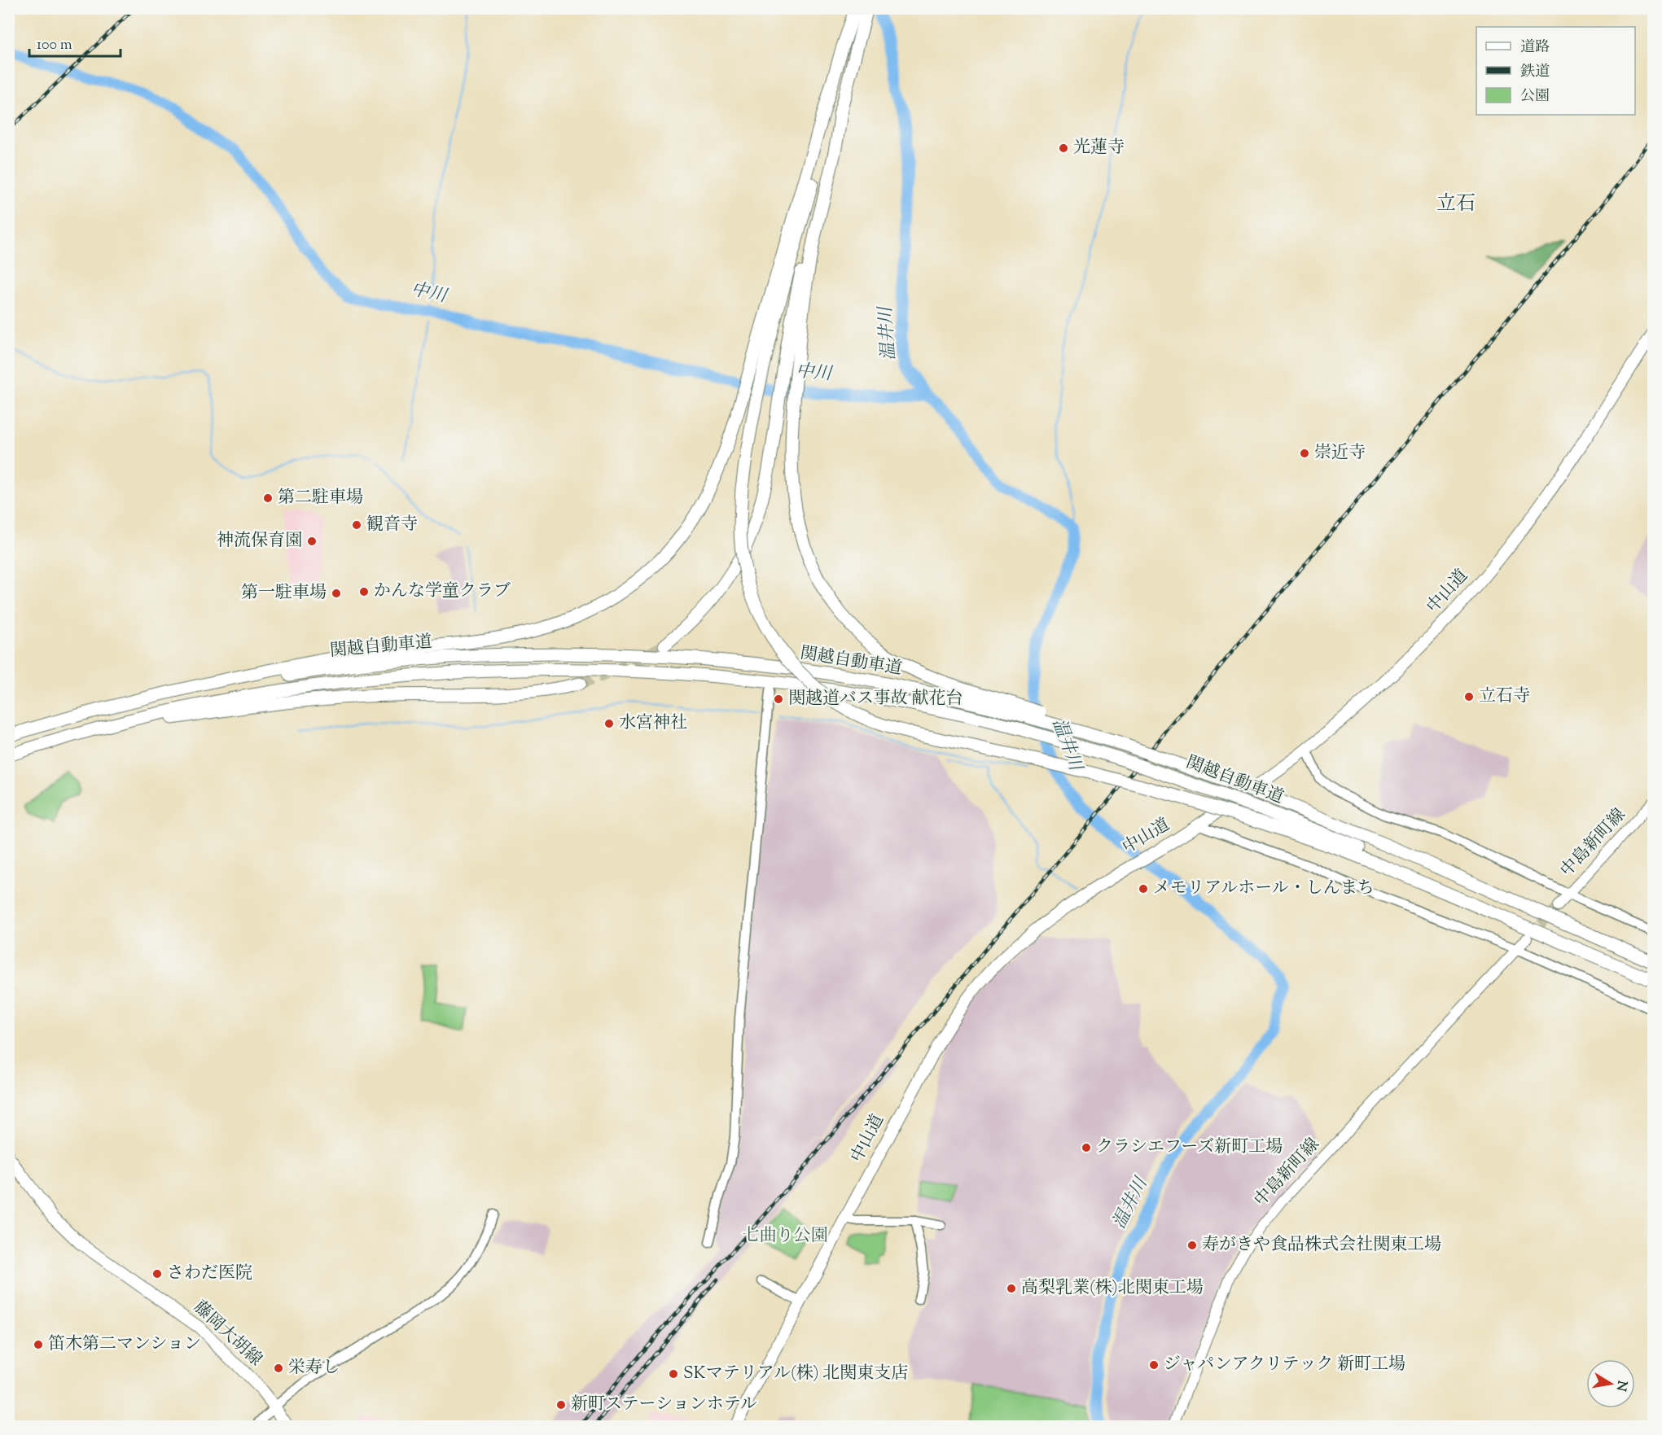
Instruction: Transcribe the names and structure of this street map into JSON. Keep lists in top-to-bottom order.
{
  "streets": {
    "highway": ["関越自動車道"],
    "main road": ["中山道", "中島新町線", "藤岡大胡線"]
  },
  "districts": ["立石"],
  "water": ["中川", "温井川"],
  "parks": ["七曲り公園"],
  "places": [
    "光蓮寺",
    "崇近寺",
    "第二駐車場",
    "観音寺",
    "神流保育園",
    "かんな学童クラブ",
    "第一駐車場",
    "立石寺",
    "関越道バス事故 献花台",
    "水宮神社",
    "メモリアルホール・しんまち",
    "クラシエフーズ新町工場",
    "寿がきや食品株式会社関東工場",
    "さわだ医院",
    "高梨乳業(株)北関東工場",
    "笛木第二マンション",
    "ジャパンアクリテック 新町工場",
    "栄寿し",
    "SKマテリアル(株) 北関東支店",
    "新町ステーションホテル"
  ],
  "legend": ["道路", "鉄道", "公園"],
  "scale_bar": "100 m",
  "north": "right"
}
